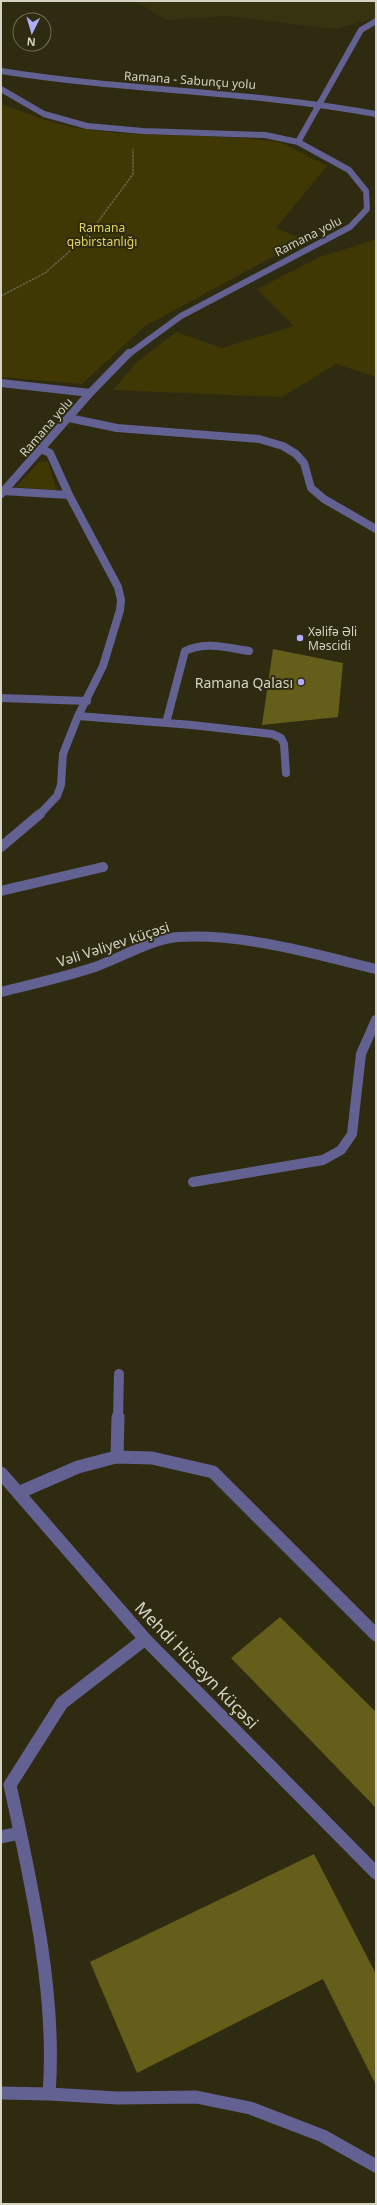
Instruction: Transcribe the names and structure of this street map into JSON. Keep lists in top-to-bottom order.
{
  "streets": {
    "street": [
      "Ramana - Sabunçu yolu",
      "Ramana yolu",
      "Vəli Vəliyev küçəsi",
      "Mehdi Hüseyn küçəsi"
    ]
  },
  "parks": ["Ramana qəbirstanlığı"],
  "places": ["Xəlifə Əli Məscidi", "Ramana Qalası"],
  "north": "bottom"
}
